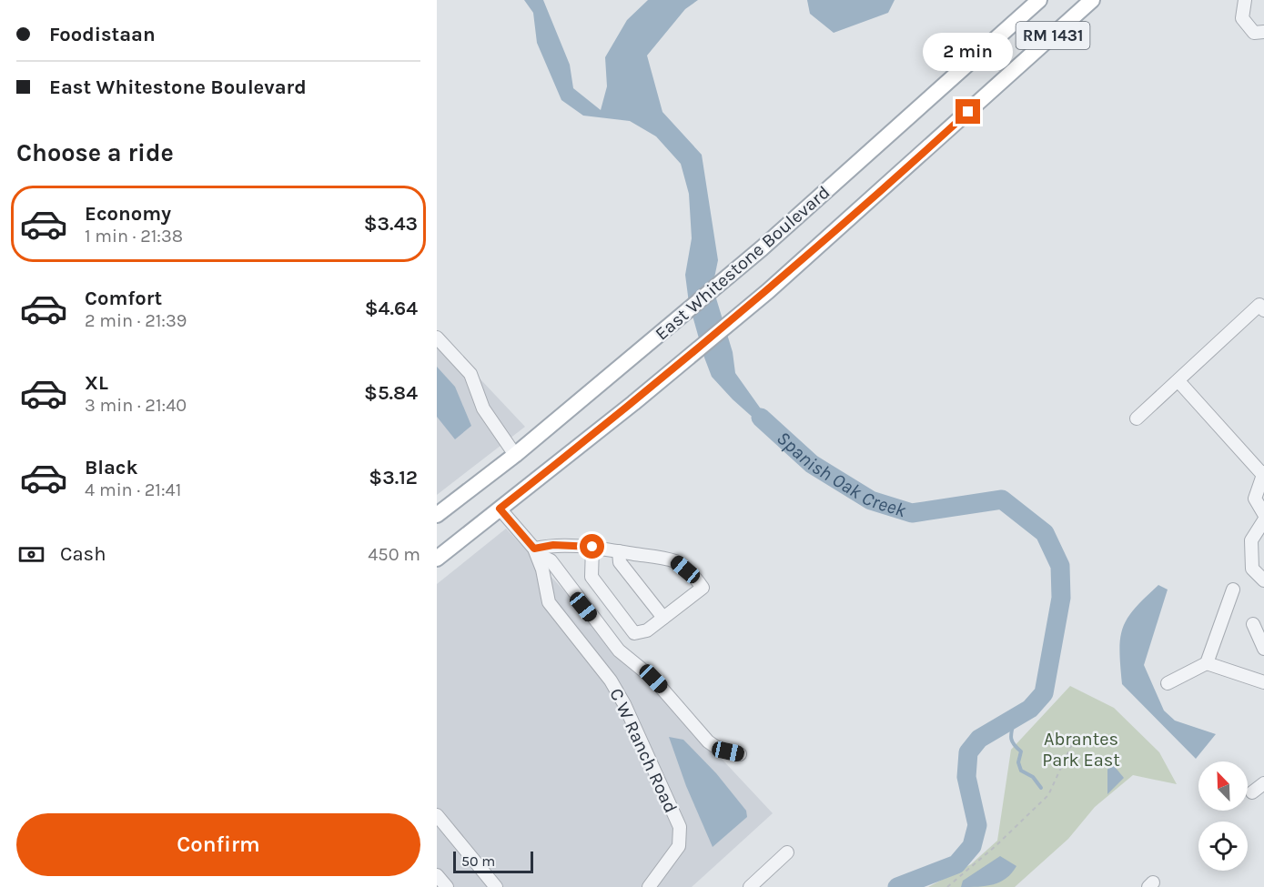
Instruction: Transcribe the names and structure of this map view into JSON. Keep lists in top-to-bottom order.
{
  "streets": {
    "main road": ["RM 1431", "East Whitestone Boulevard"],
    "street": ["C W Ranch Road"]
  },
  "crossings": [
    ["East Whitestone Boulevard", "C W Ranch Road"]
  ],
  "water": ["Spanish Oak Creek"],
  "parks": ["Abrantes Park East"],
  "scale_bar": "50 m",
  "north": "top left",
  "page": {
    "banner": ["Foodistaan", "East Whitestone Boulevard"],
    "bubble": "2 min",
    "heading": "Choose a ride",
    "list": [
      {
        "name": "Economy",
        "note": "1 min · 21:38",
        "value": "$3.43"
      },
      {
        "name": "Comfort",
        "note": "2 min · 21:39",
        "value": "$4.64"
      },
      {
        "name": "XL",
        "note": "3 min · 21:40",
        "value": "$5.84"
      },
      {
        "name": "Black",
        "note": "4 min · 21:41",
        "value": "$3.12"
      }
    ],
    "pay": ["Cash", "450 m"],
    "buttons": "Confirm",
    "scale": "50 m"
  }
}
